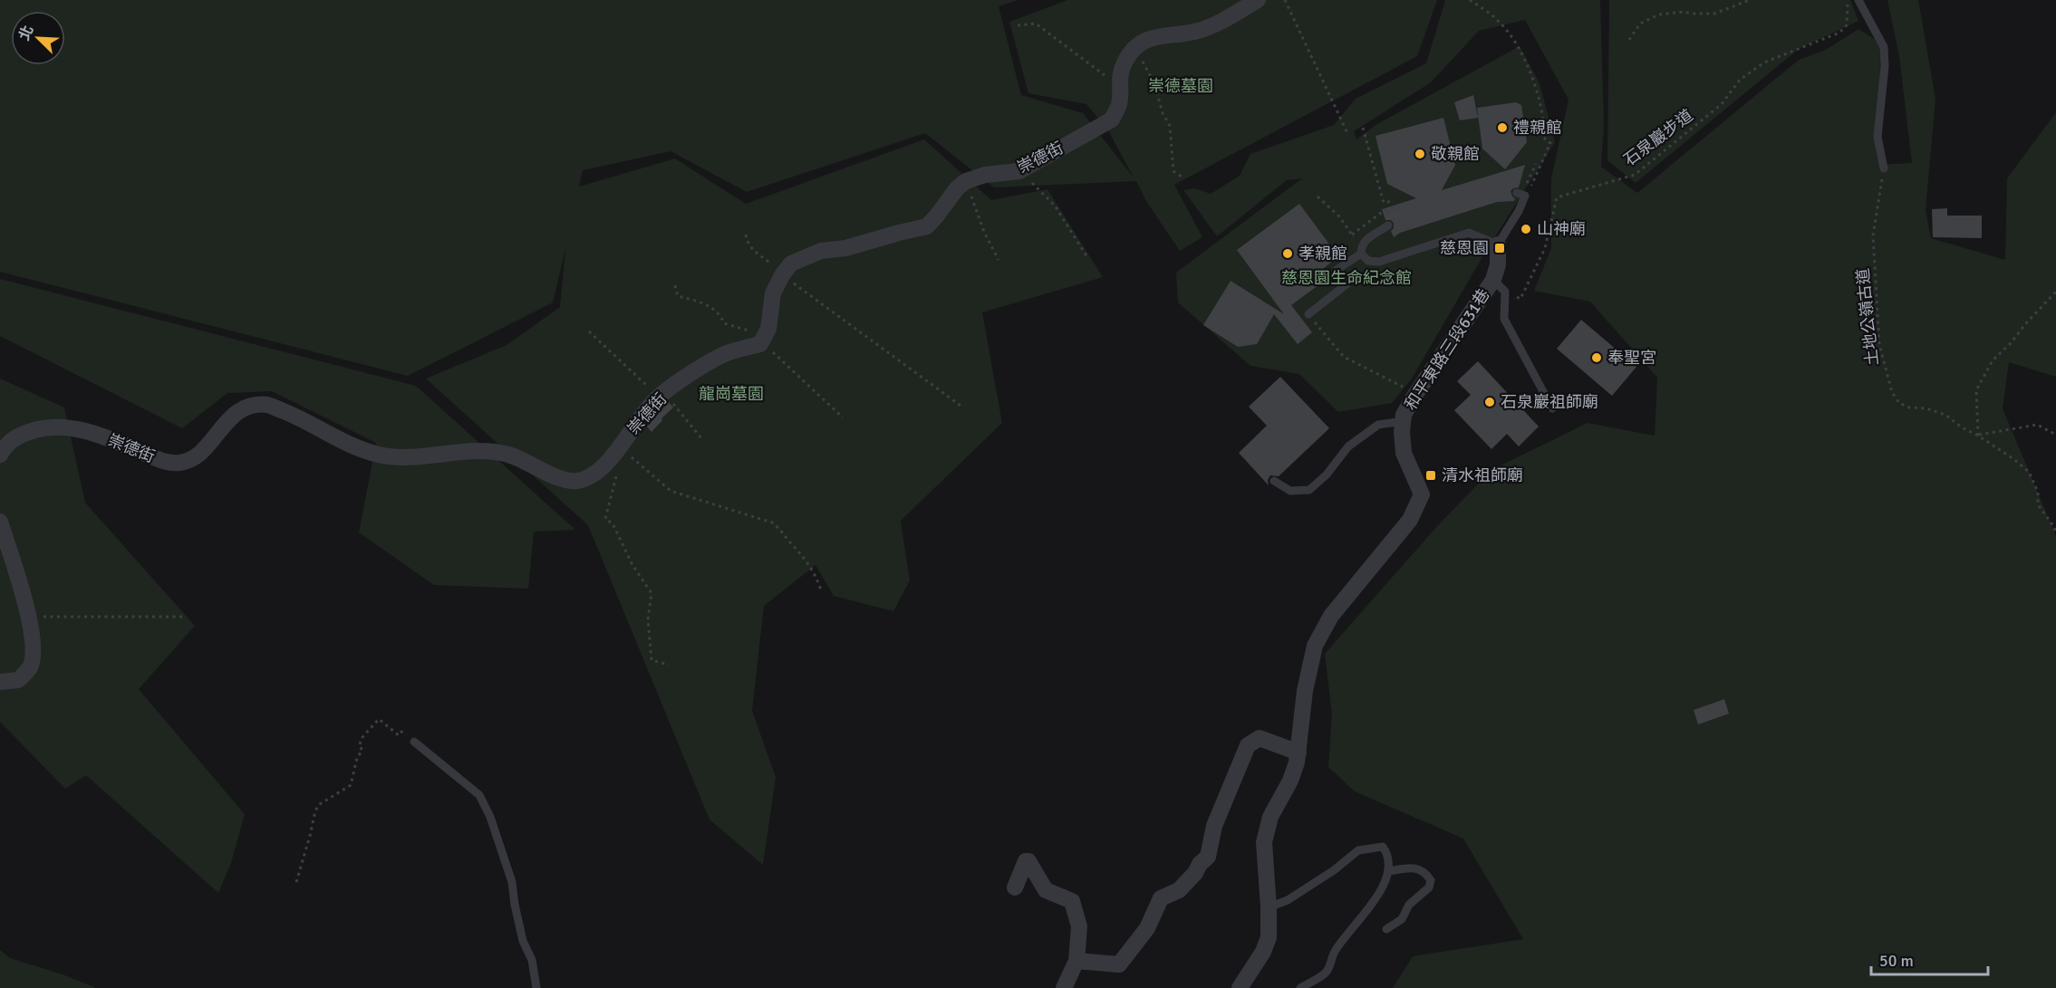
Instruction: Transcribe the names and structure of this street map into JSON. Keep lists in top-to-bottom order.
{
  "streets": {
    "street": ["崇德街", "和平東路三段631巷"],
    "path": ["石泉巖步道", "土地公嶺古道"]
  },
  "crossings": [
    ["石泉巖步道", "和平東路三段631巷"]
  ],
  "parks": ["崇德墓園", "慈恩園生命紀念館", "龍崗墓園"],
  "places": {
    "other": [
      "禮親館",
      "敬親館",
      "山神廟",
      "孝親館",
      "奉聖宮",
      "石泉巖祖師廟"
    ],
    "transit": ["慈恩園", "清水祖師廟"]
  },
  "scale_bar": "50 m",
  "north": "top left"
}
